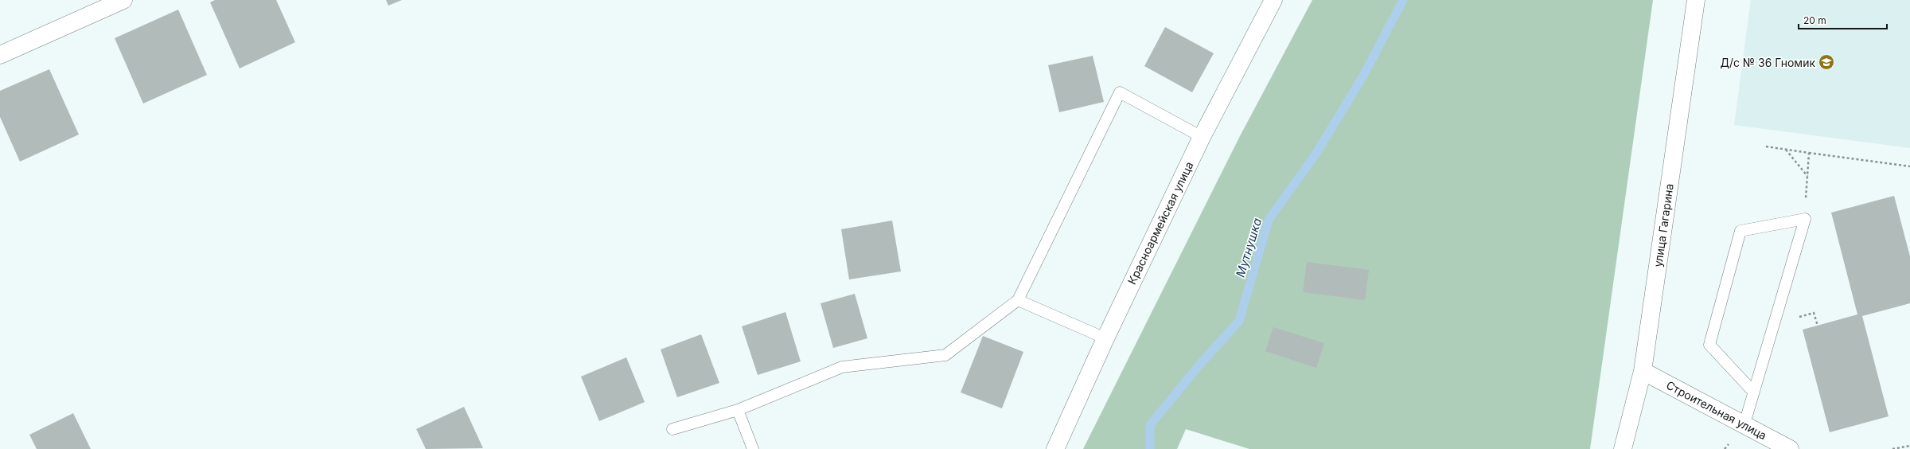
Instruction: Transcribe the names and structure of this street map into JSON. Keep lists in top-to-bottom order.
{
  "streets": {
    "street": ["Красноармейская улица", "улица Гагарина", "Строительная улица"]
  },
  "crossings": [
    ["улица Гагарина", "Строительная улица"]
  ],
  "water": ["Мутнушка"],
  "places": {
    "school or university": ["Д/с № 36 Гномик"]
  },
  "scale_bar": "20 m"
}
